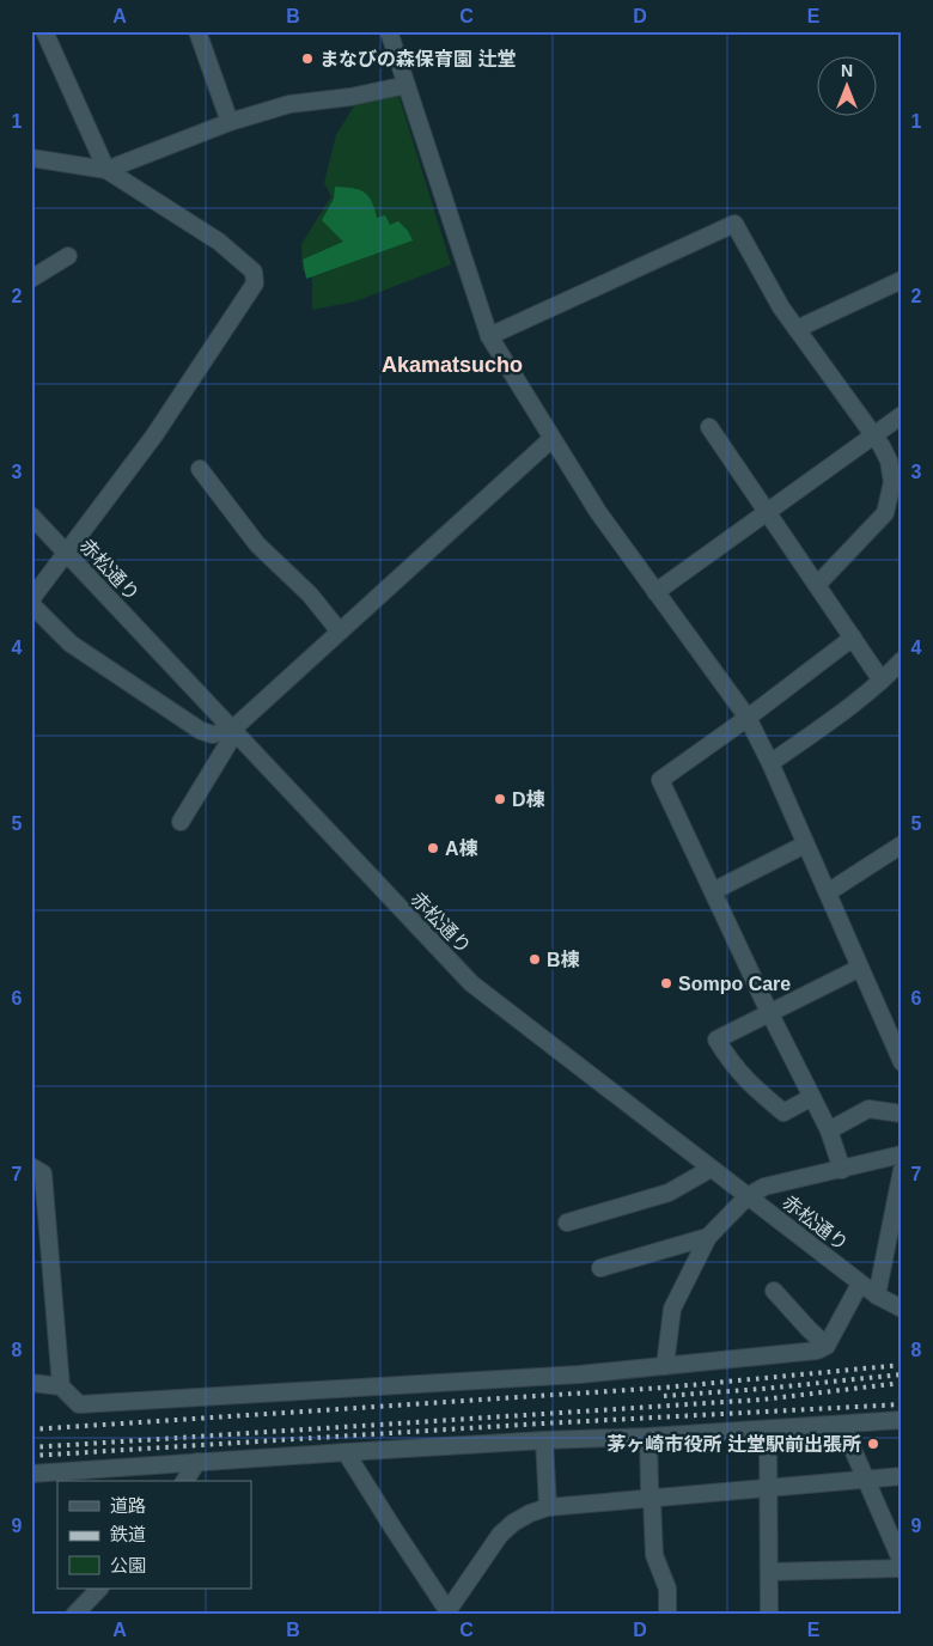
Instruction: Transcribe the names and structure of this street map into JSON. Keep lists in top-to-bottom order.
{
  "streets": {
    "street": ["赤松通り"]
  },
  "districts": ["Akamatsucho"],
  "places": [
    "まなびの森保育園 辻堂",
    "D棟",
    "A棟",
    "B棟",
    "Sompo Care",
    "茅ヶ崎市役所 辻堂駅前出張所"
  ],
  "legend": ["道路", "鉄道", "公園"],
  "north": "top",
  "grid": {
    "columns": [
      "A",
      "B",
      "C",
      "D",
      "E"
    ],
    "rows": [
      "1",
      "2",
      "3",
      "4",
      "5",
      "6",
      "7",
      "8",
      "9"
    ]
  }
}
